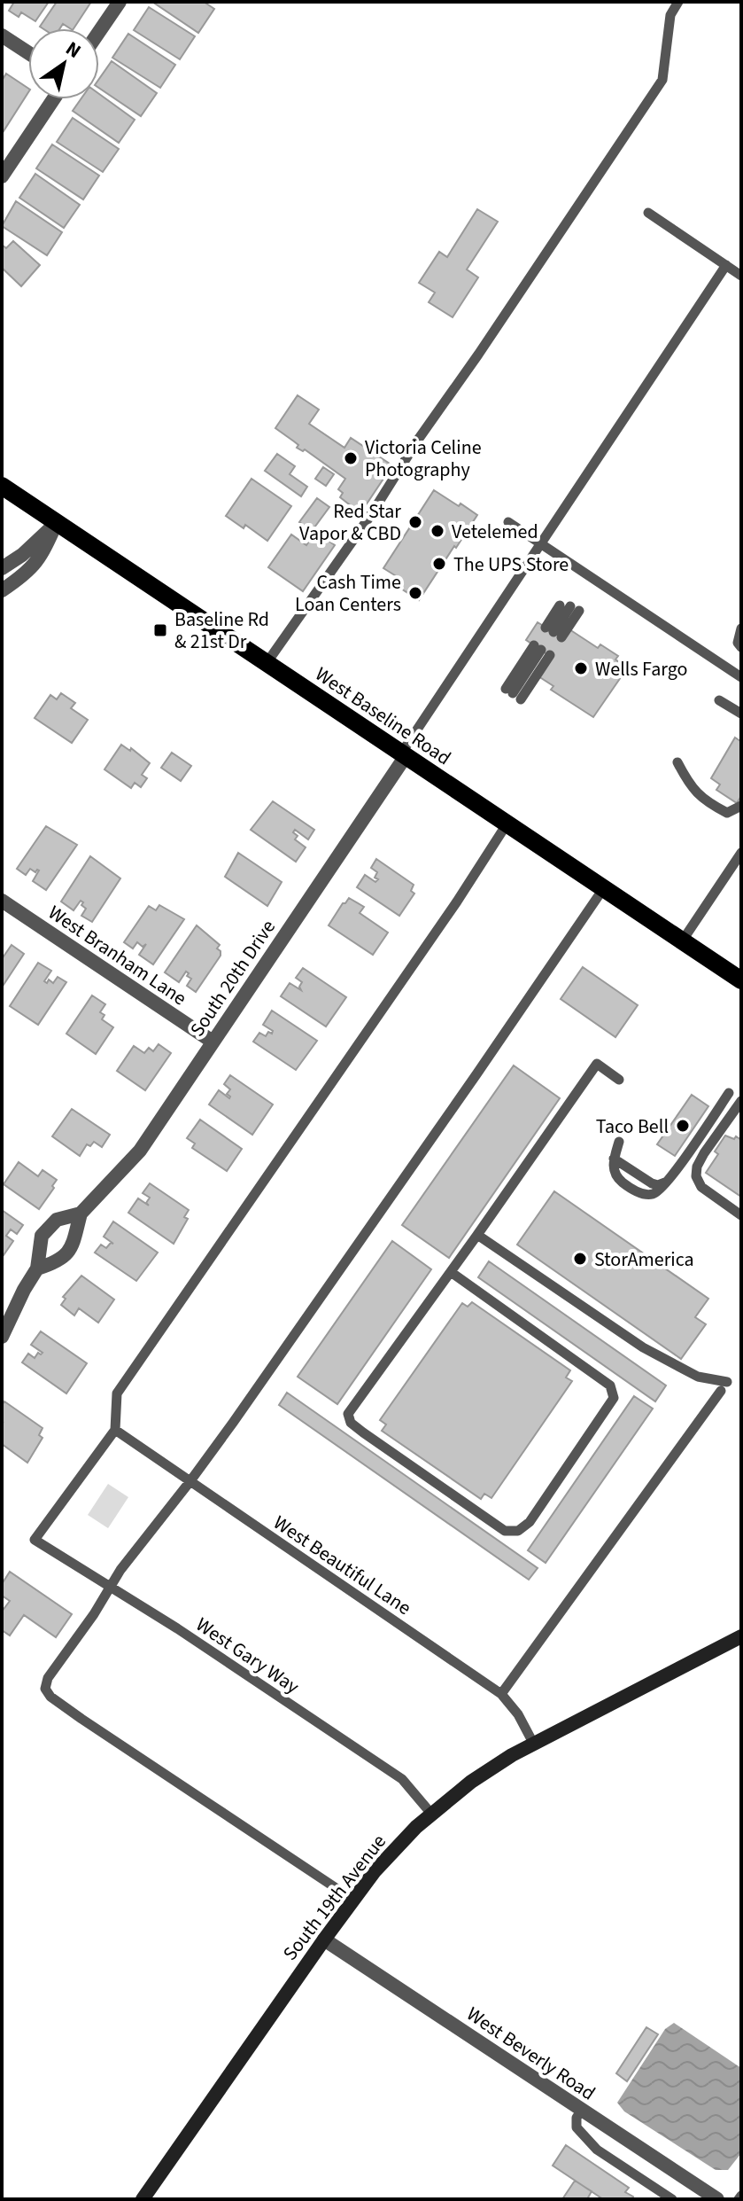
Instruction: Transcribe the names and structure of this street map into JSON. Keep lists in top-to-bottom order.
{
  "streets": {
    "main road": ["West Baseline Road", "South 19th Avenue"],
    "street": ["West Branham Lane", "South 20th Drive", "West Beverly Road"],
    "lane": ["West Beautiful Lane", "West Gary Way"]
  },
  "crossings": [
    ["West Baseline Road", "South 20th Drive"],
    ["West Branham Lane", "South 20th Drive"],
    ["West Beautiful Lane", "West Gary Way"],
    ["West Beautiful Lane", "South 19th Avenue"],
    ["West Gary Way", "South 19th Avenue"],
    ["South 19th Avenue", "West Beverly Road"]
  ],
  "places": {
    "other": [
      "Victoria Celine Photography",
      "Red Star Vapor & CBD",
      "Vetelemed",
      "The UPS Store",
      "Cash Time Loan Centers",
      "Wells Fargo",
      "Taco Bell",
      "StorAmerica"
    ],
    "transit": ["Baseline Rd & 21st Dr"]
  },
  "north": "top right"
}
